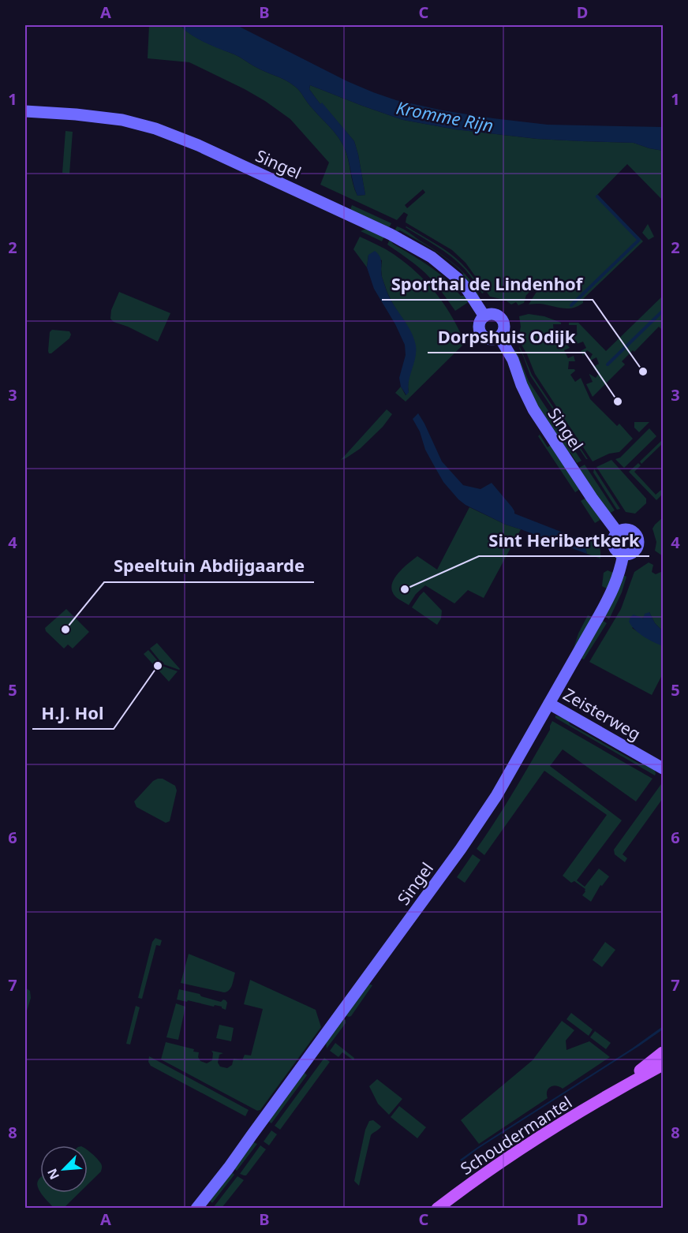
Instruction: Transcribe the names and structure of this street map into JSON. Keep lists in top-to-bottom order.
{
  "streets": {
    "main road": ["Schoudermantel"],
    "street": ["Singel", "Zeisterweg"]
  },
  "crossings": [
    ["Singel", "Zeisterweg"]
  ],
  "water": ["Kromme Rijn"],
  "places": [
    "Sporthal de Lindenhof",
    "Dorpshuis Odijk",
    "Sint Heribertkerk",
    "Speeltuin Abdijgaarde",
    "H.J. Hol"
  ],
  "north": "bottom left",
  "grid": {
    "columns": [
      "A",
      "B",
      "C",
      "D"
    ],
    "rows": [
      "1",
      "2",
      "3",
      "4",
      "5",
      "6",
      "7",
      "8"
    ]
  }
}
